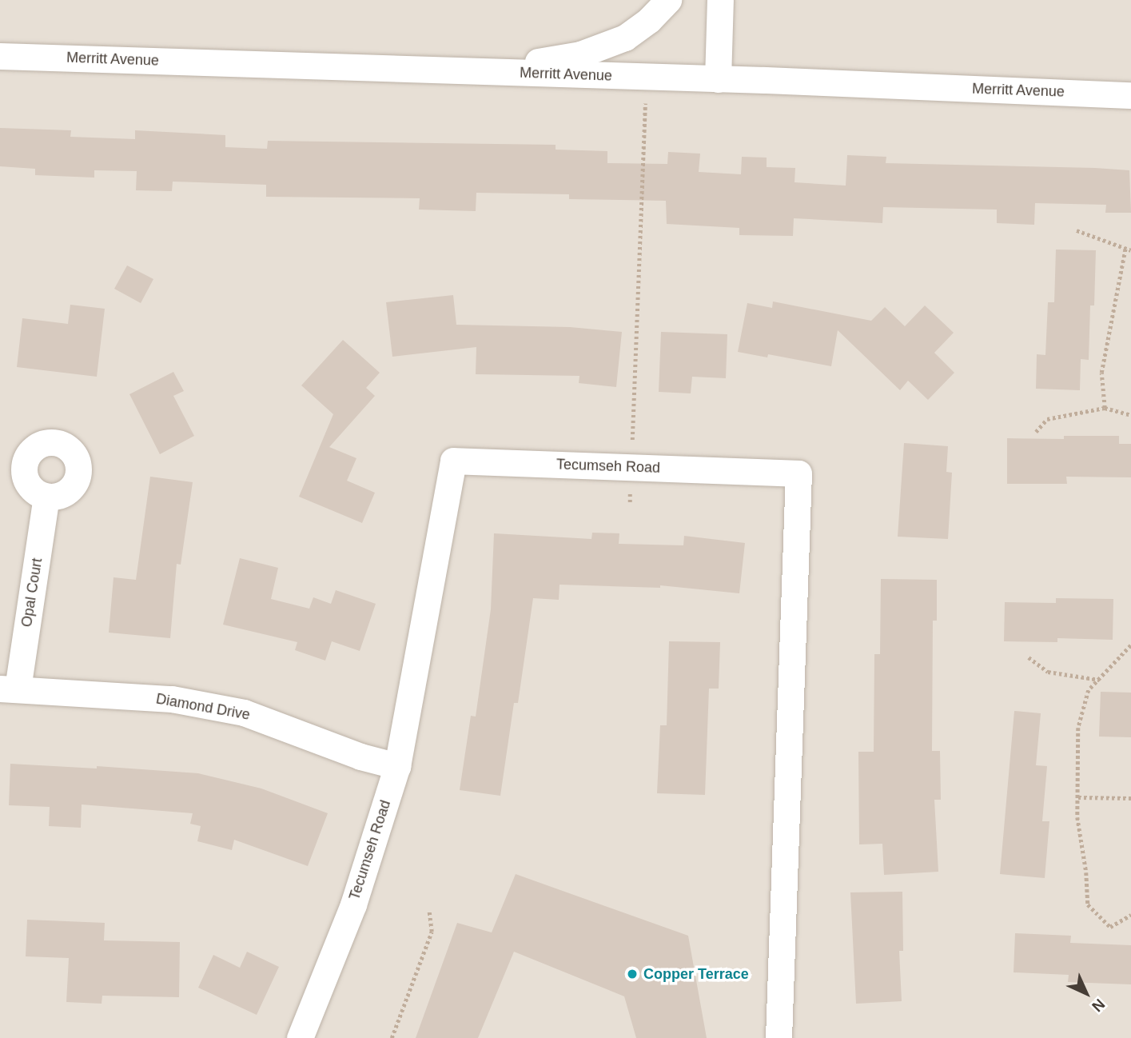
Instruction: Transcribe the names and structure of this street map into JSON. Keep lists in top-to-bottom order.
{
  "streets": {
    "street": [
      "Merritt Avenue",
      "Tecumseh Road",
      "Opal Court",
      "Diamond Drive"
    ]
  },
  "crossings": [
    ["Tecumseh Road", "Diamond Drive"],
    ["Opal Court", "Diamond Drive"]
  ],
  "places": ["Copper Terrace"],
  "north": "bottom right"
}
